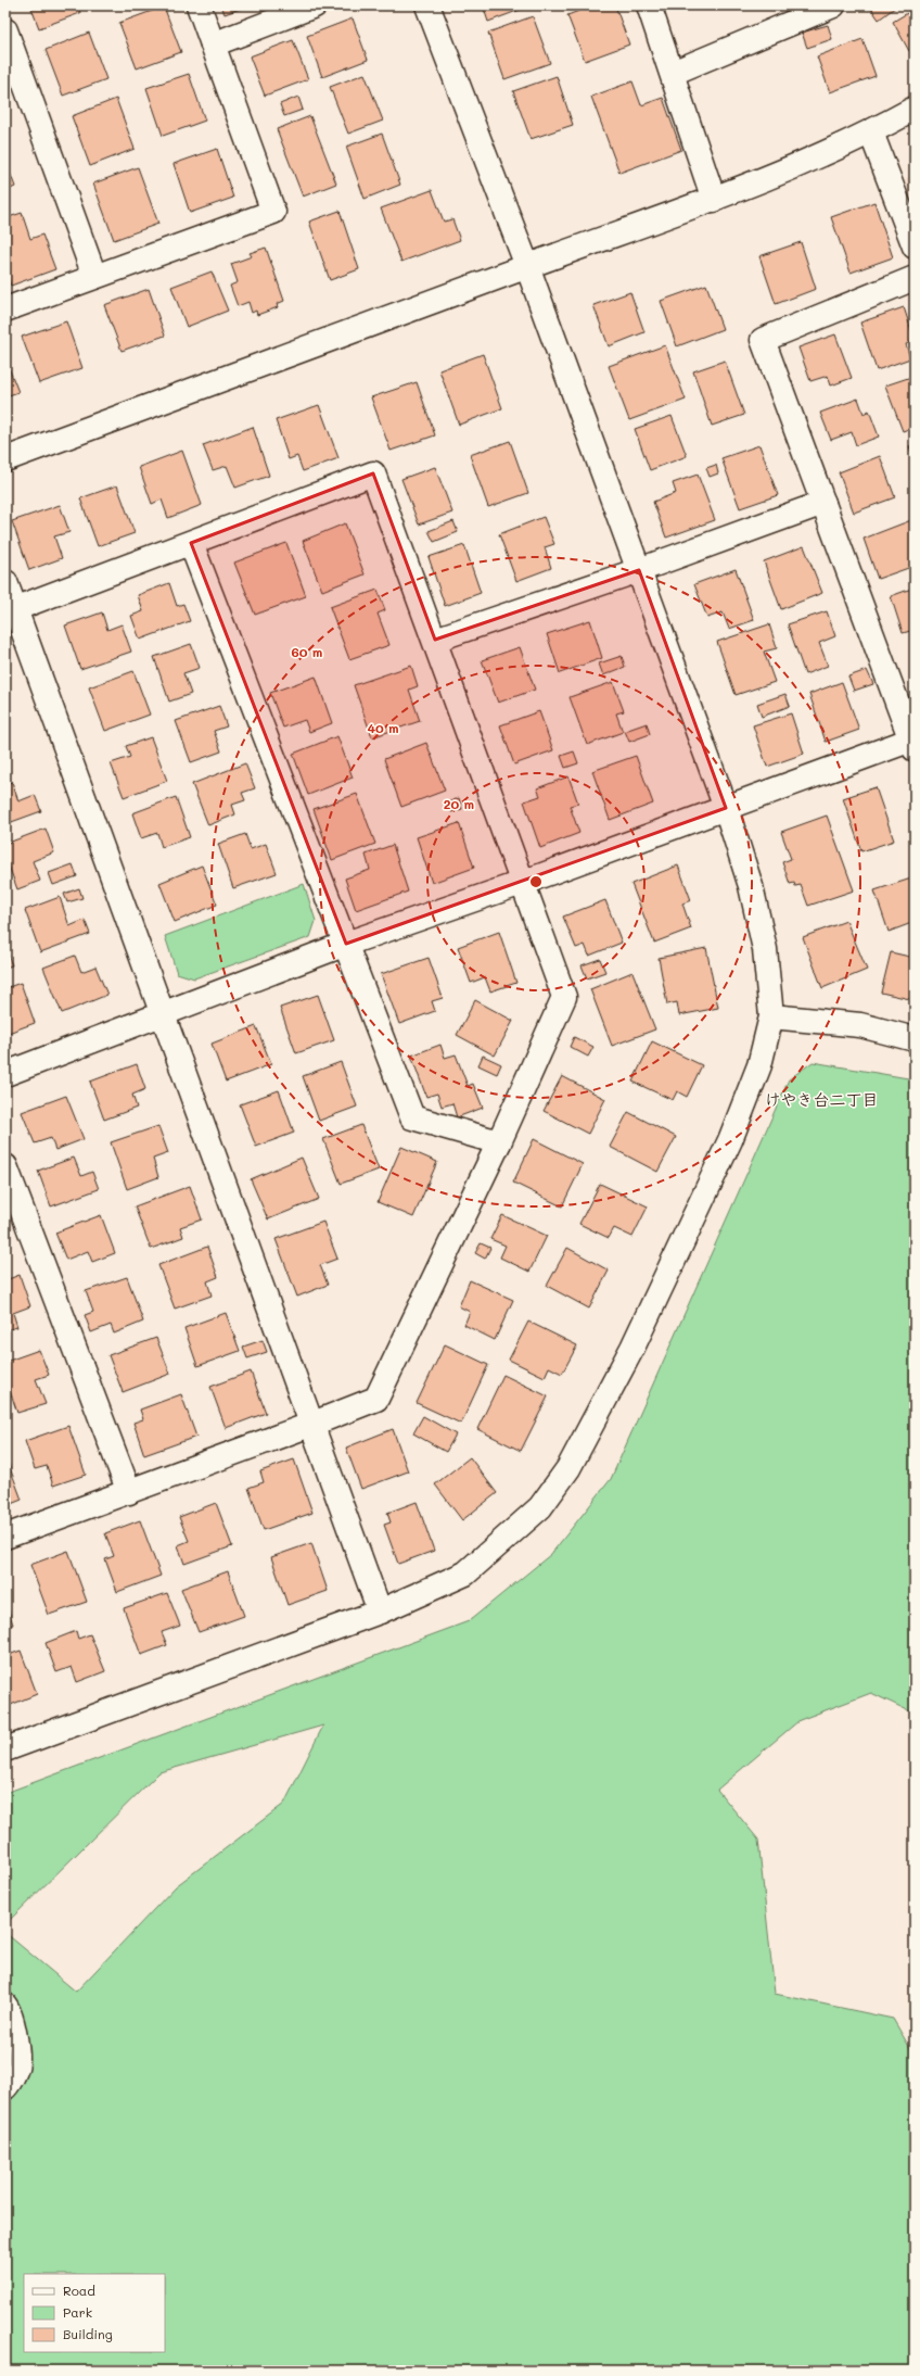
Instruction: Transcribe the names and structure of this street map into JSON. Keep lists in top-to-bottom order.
{
  "districts": ["けやき台二丁目"],
  "legend": ["Road", "Park", "Building"],
  "rings": ["60 m", "40 m", "20 m"]
}
